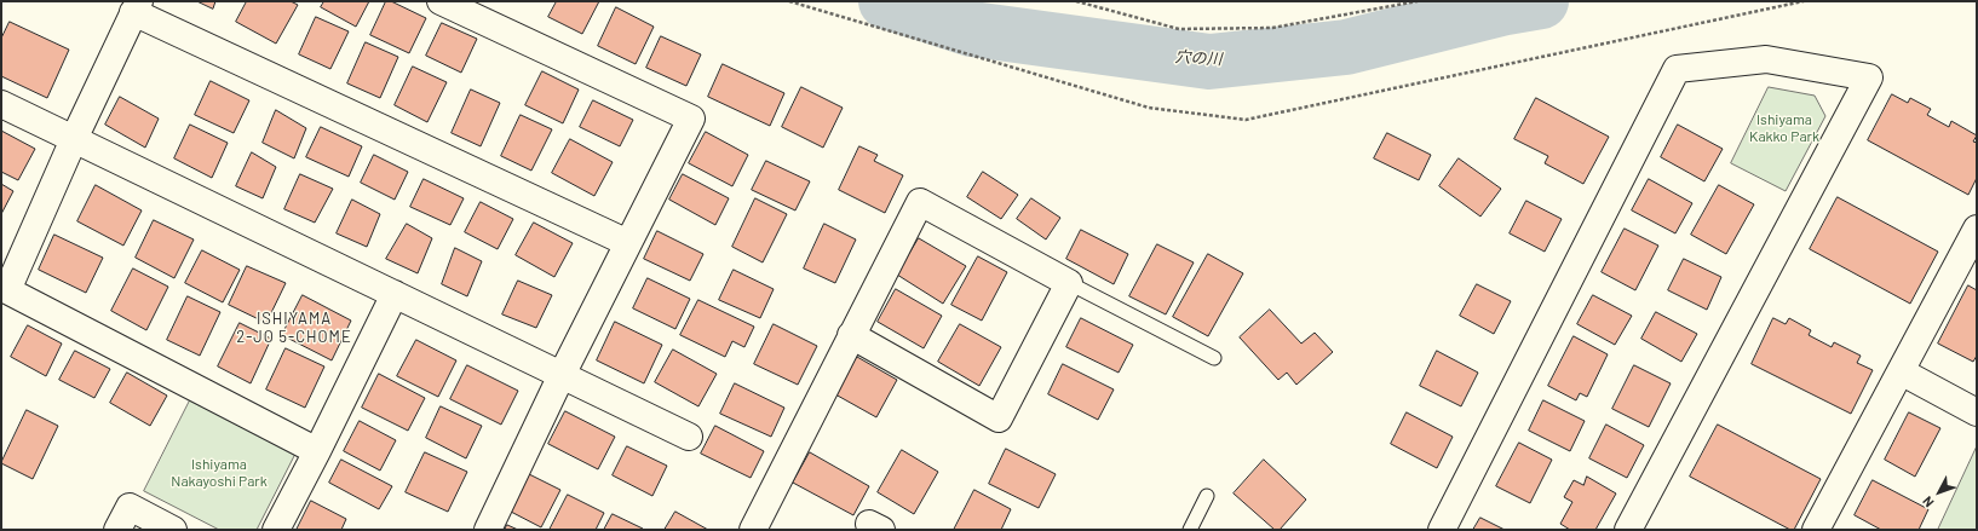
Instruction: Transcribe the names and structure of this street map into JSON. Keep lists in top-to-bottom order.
{
  "districts": ["ISHIYAMA 2-JO 5-CHOME"],
  "water": ["穴の川"],
  "parks": ["Ishiyama Kakko Park", "Ishiyama Nakayoshi Park"],
  "north": "bottom left"
}
